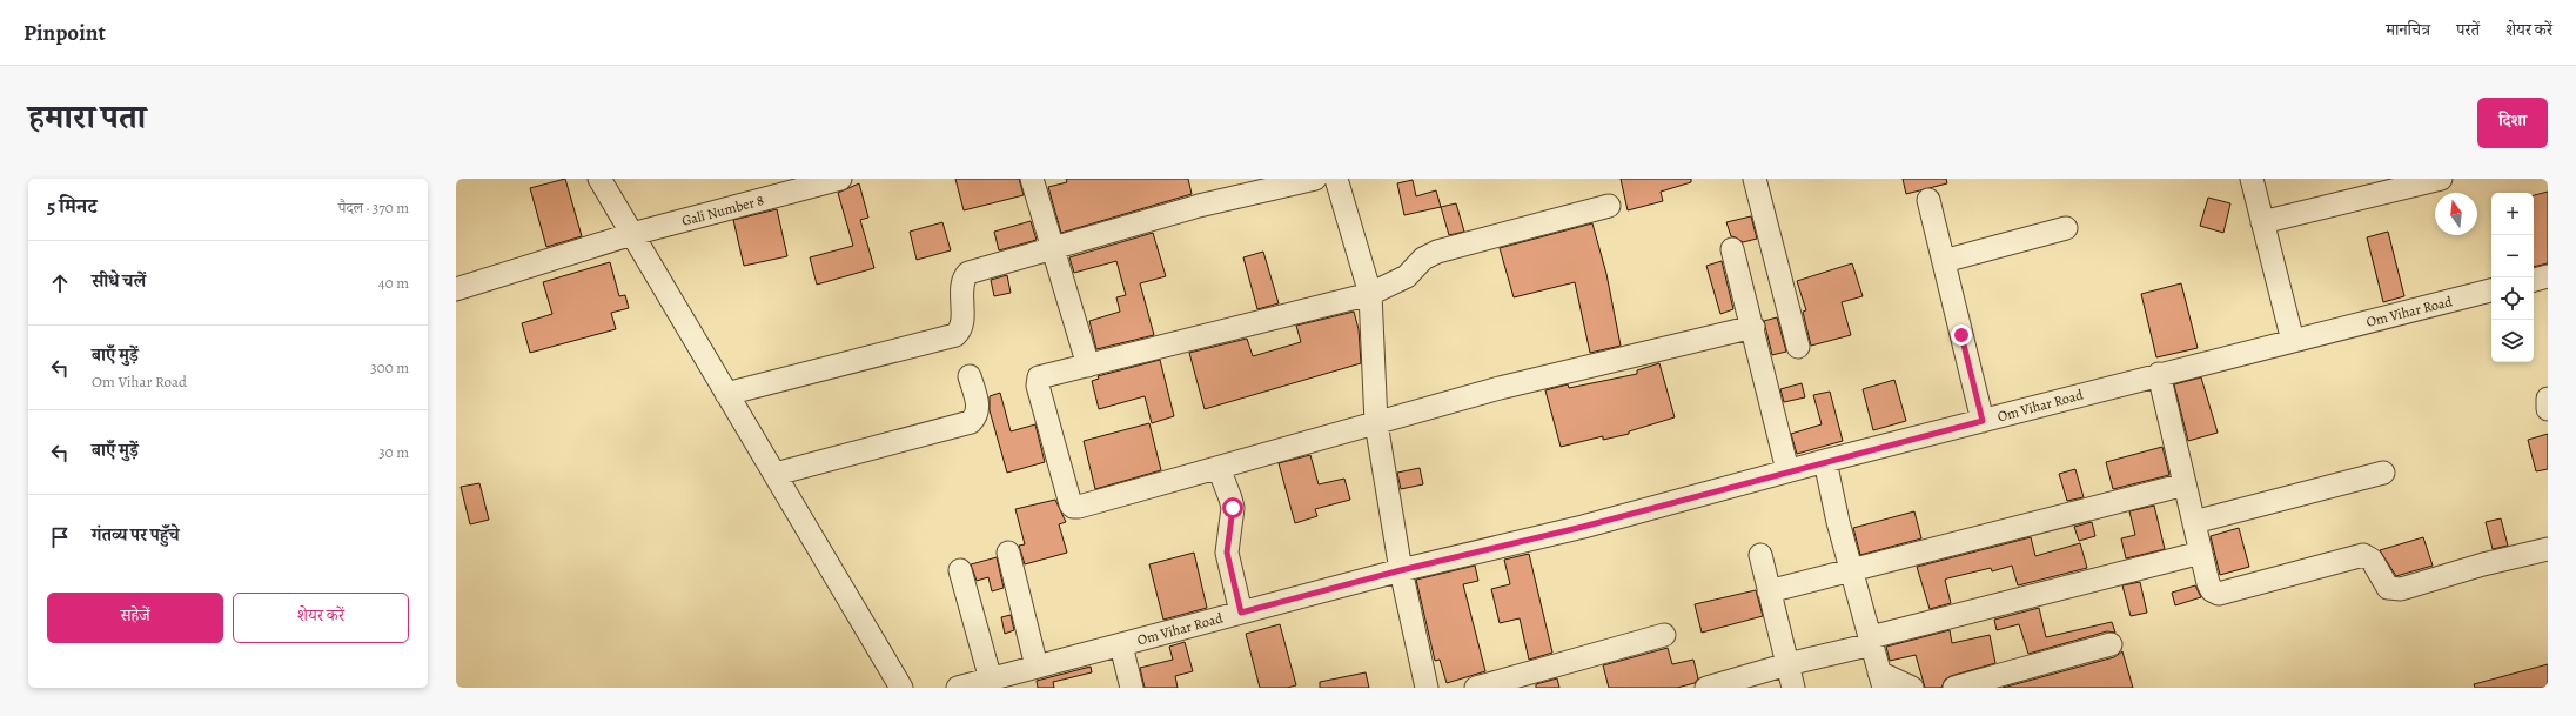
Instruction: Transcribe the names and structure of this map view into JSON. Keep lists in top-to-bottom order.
{
  "streets": {
    "street": ["Gali Number 8", "Om Vihar Road"]
  },
  "north": "top",
  "page": {
    "header": "Pinpoint",
    "nav": ["मानचित्र", "परतें", "शेयर करें"],
    "title": "हमारा पता",
    "buttons": [
      "दिशा",
      ["सहेजें", "शेयर करें"]
    ],
    "heading": ["5 मिनट", "पैदल · 370 m"],
    "map_buttons": ["+", "−"],
    "list": [
      ["सीधे चलें", "40 m"],
      ["बाएँ मुड़ें", "Om Vihar Road", "300 m"],
      ["बाएँ मुड़ें", "30 m"],
      "गंतव्य पर पहुँचे"
    ]
  }
}
